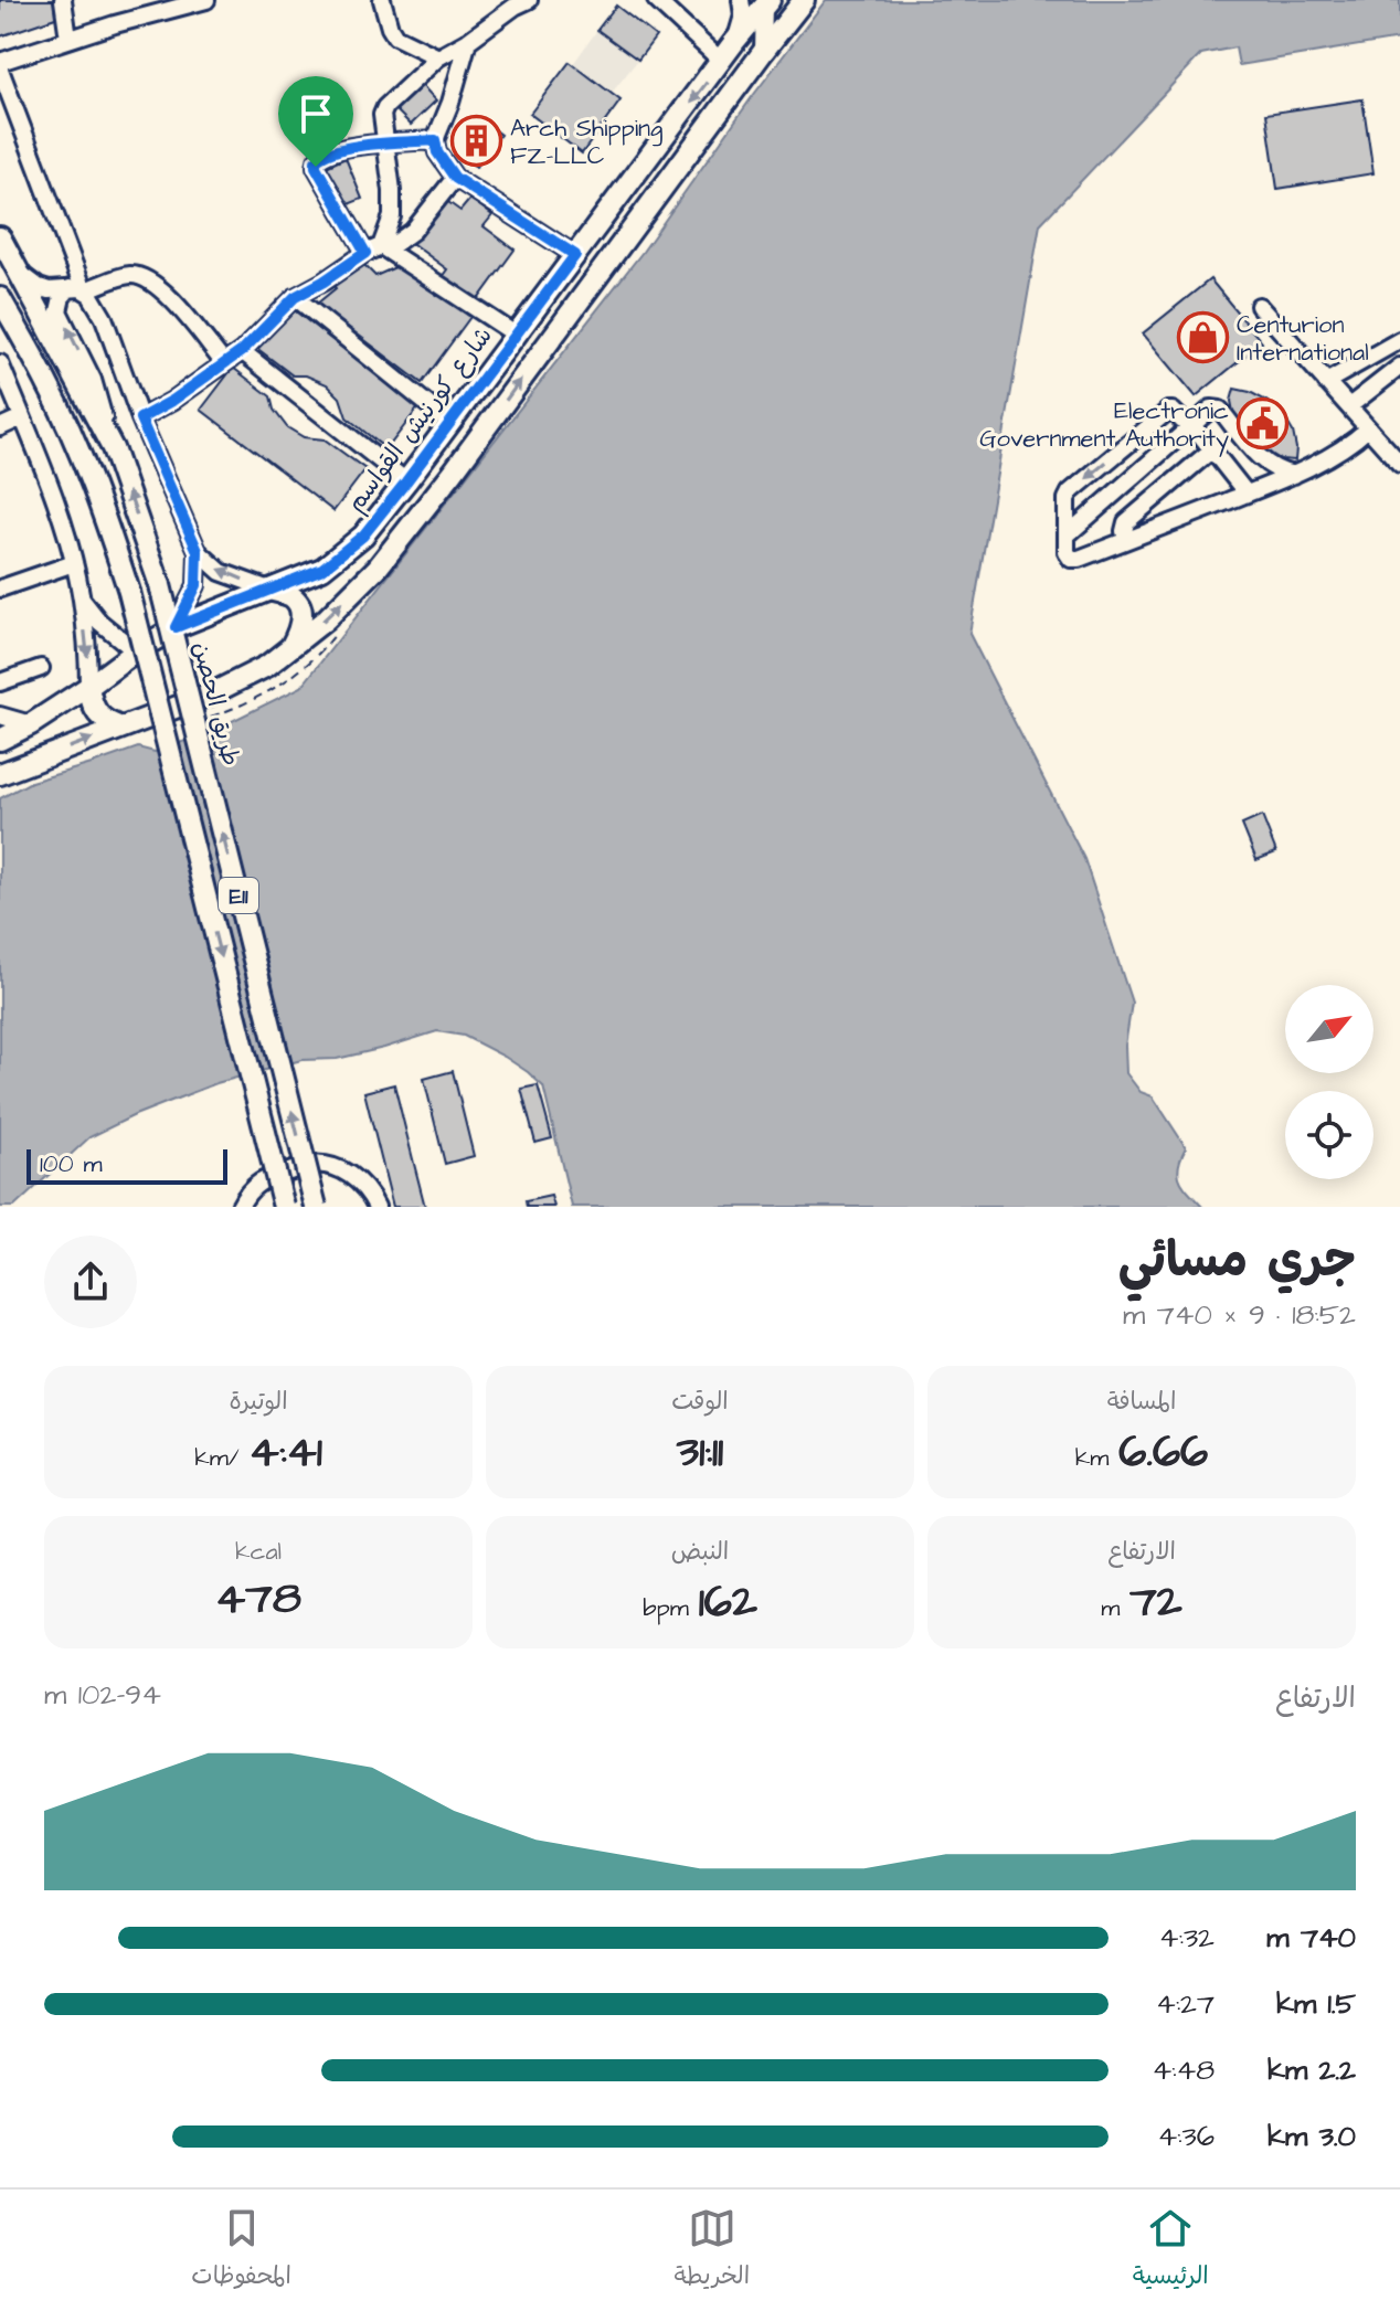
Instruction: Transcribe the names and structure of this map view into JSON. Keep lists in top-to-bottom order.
{
  "streets": {
    "main road": ["شارع كورنيش القواسم", "طريق الحصن", "E11"]
  },
  "places": {
    "building": ["Arch Shipping FZ-LLC"],
    "shop": ["Centurion International"],
    "public building": ["Electronic Government Authority"]
  },
  "scale_bar": "100 m",
  "north": "top right",
  "page": {
    "scale": "100 m",
    "heading": ["جري مسائي", "18:52 · 9 × 740 m"],
    "stats": [
      ["المسافة", "6.66 km"],
      ["الوقت", "31:11"],
      ["الوتيرة", "4:41 /km"],
      ["الارتفاع", "72 m"],
      ["النبض", "162 bpm"],
      ["kcal", "478"]
    ],
    "chart": ["الارتفاع", "94–102 m"],
    "list": [
      {
        "name": "740 m",
        "note": "4:32"
      },
      {
        "name": "1.5 km",
        "note": "4:27"
      },
      {
        "name": "2.2 km",
        "note": "4:48"
      },
      {
        "name": "3.0 km",
        "note": "4:36"
      }
    ],
    "tabs": ["الرئيسية", "الخريطة", "المحفوظات"]
  }
}
